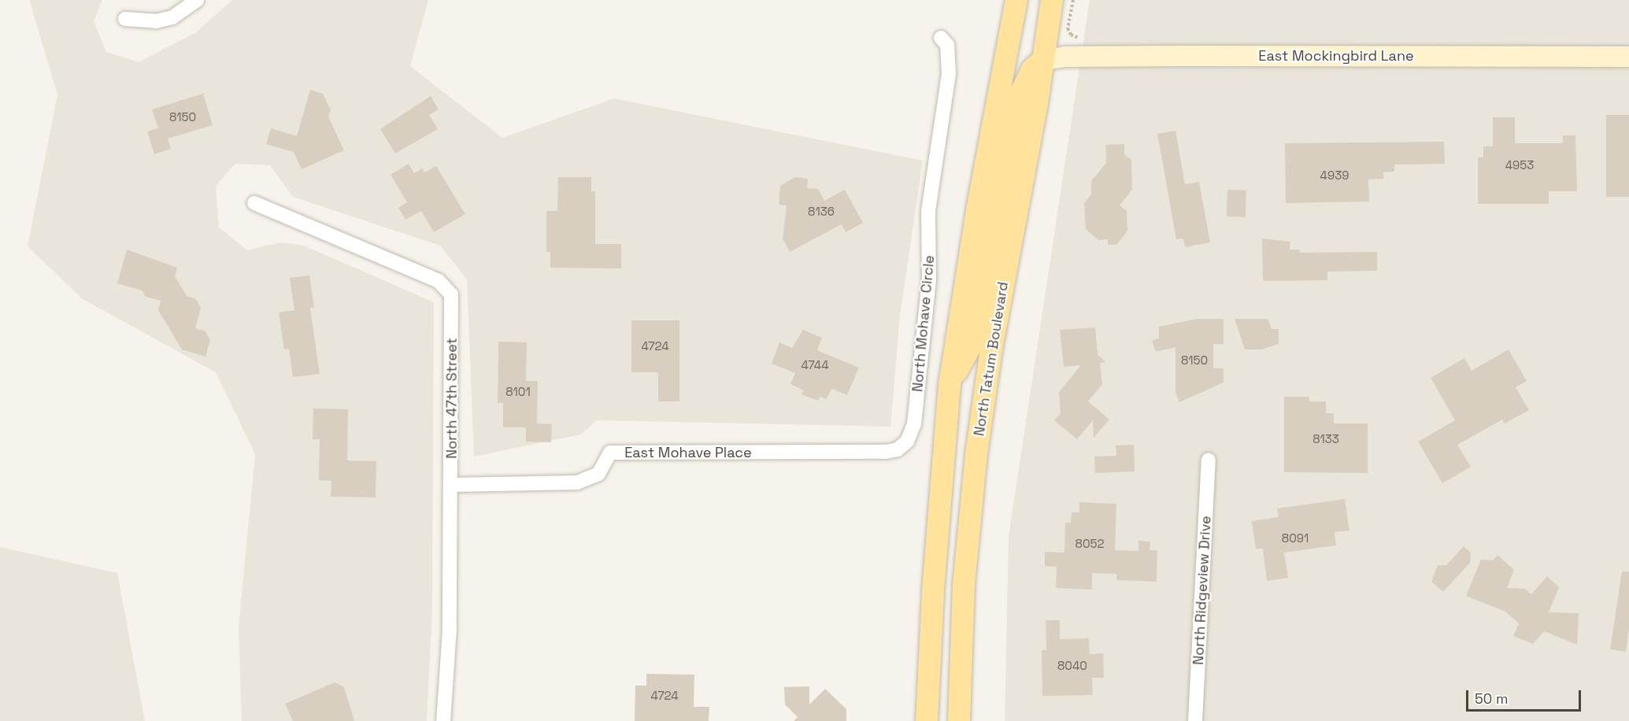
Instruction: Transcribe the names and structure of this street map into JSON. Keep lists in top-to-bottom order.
{
  "streets": {
    "main road": ["North Tatum Boulevard"],
    "street": [
      "East Mockingbird Lane",
      "North Mohave Circle",
      "North 47th Street",
      "East Mohave Place",
      "North Ridgeview Drive"
    ]
  },
  "crossings": [
    ["East Mockingbird Lane", "North Tatum Boulevard"],
    ["North Mohave Circle", "East Mohave Place"],
    ["North 47th Street", "East Mohave Place"]
  ],
  "house_numbers": [
    "8150",
    "4953",
    "4939",
    "8136",
    "4724",
    "8150",
    "4744",
    "8101",
    "8133",
    "8091",
    "8052",
    "8040",
    "4724"
  ],
  "scale_bar": "50 m"
}
